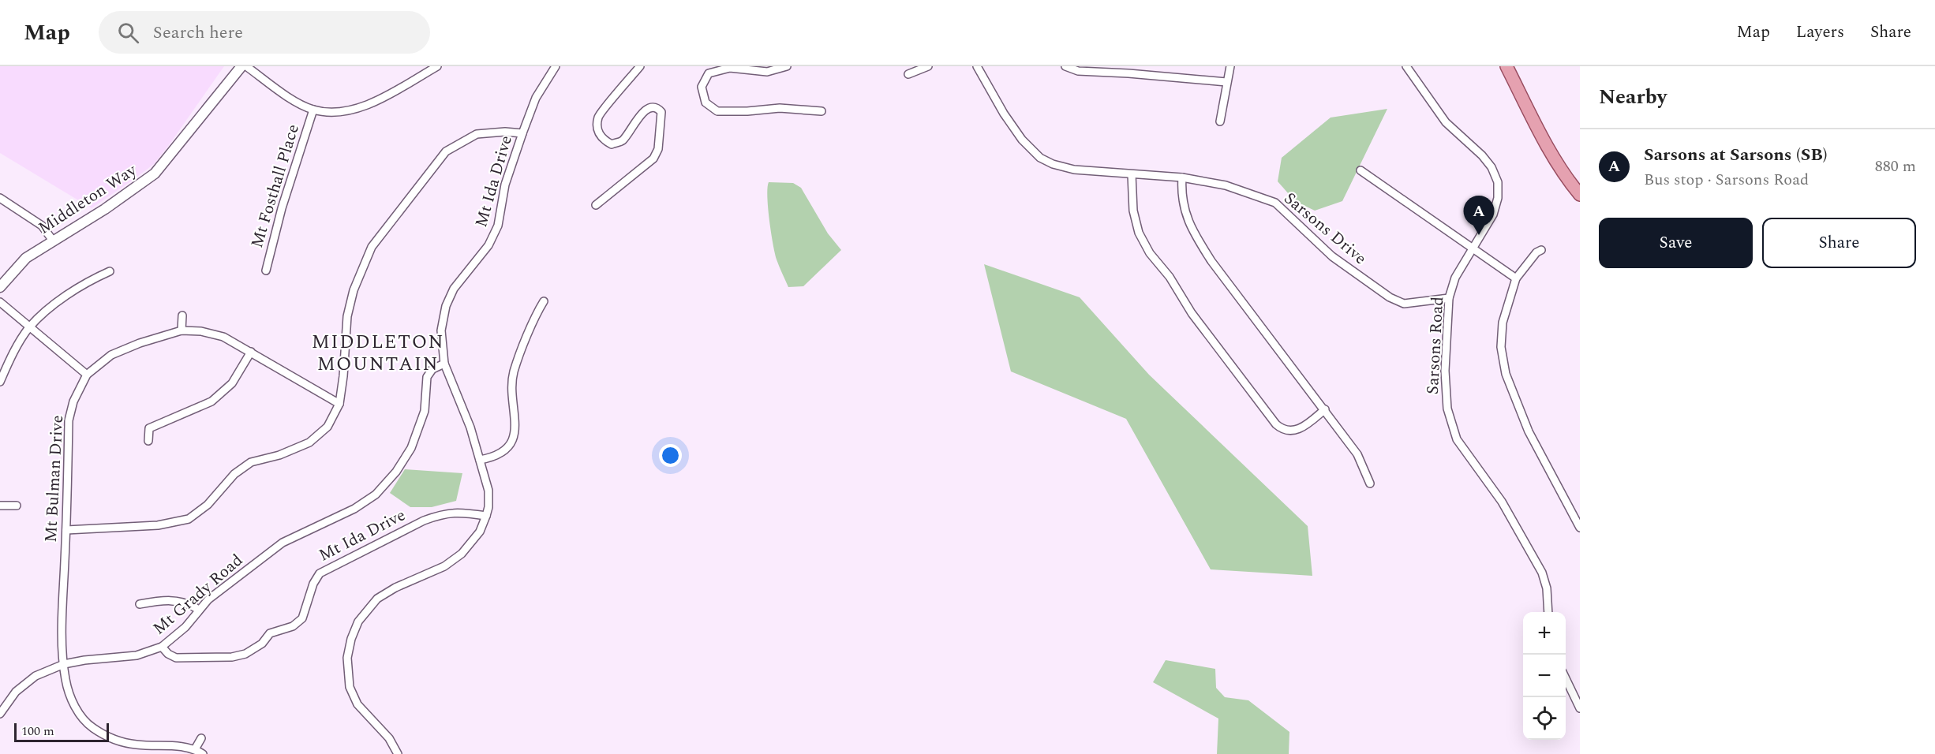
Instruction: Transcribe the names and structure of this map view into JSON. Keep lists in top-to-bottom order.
{
  "streets": {
    "street": [
      "Mt Ida Drive",
      "Mt Fosthall Place",
      "Middleton Way",
      "Sarsons Drive",
      "Sarsons Road",
      "Mt Bulman Drive",
      "Mt Grady Road"
    ]
  },
  "crossings": [
    ["Mt Ida Drive", "Mt Grady Road"],
    ["Sarsons Drive", "Sarsons Road"],
    ["Mt Bulman Drive", "Mt Grady Road"]
  ],
  "districts": ["MIDDLETON MOUNTAIN"],
  "scale_bar": "100 m",
  "page": {
    "header": "Map",
    "search": "Search here",
    "nav": ["Map", "Layers", "Share"],
    "heading": "Nearby",
    "list": [
      {
        "mark": "A",
        "name": "Sarsons at Sarsons (SB)",
        "note": "Bus stop · Sarsons Road",
        "value": "880 m"
      }
    ],
    "pins": "A",
    "buttons": ["Save", "Share"],
    "map_buttons": ["+", "−"],
    "scale": "100 m"
  }
}
